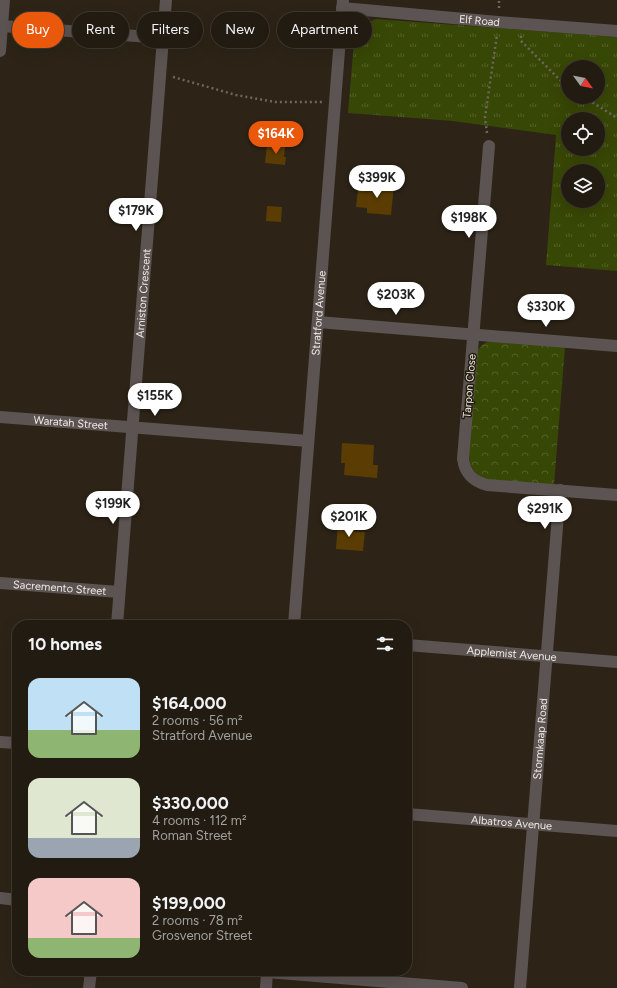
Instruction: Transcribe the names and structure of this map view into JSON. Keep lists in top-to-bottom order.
{
  "streets": {
    "street": [
      "Elf Road",
      "Arniston Crescent",
      "Stratford Avenue",
      "Tarpon Close",
      "Waratah Street",
      "Sacremento Street",
      "Applemist Avenue",
      "Stormkaap Road",
      "Albatros Avenue"
    ]
  },
  "crossings": [
    ["Elf Road", "Stratford Avenue"],
    ["Arniston Crescent", "Waratah Street"],
    ["Arniston Crescent", "Sacremento Street"],
    ["Stratford Avenue", "Waratah Street"],
    ["Tarpon Close", "Stormkaap Road"],
    ["Applemist Avenue", "Stormkaap Road"],
    ["Stormkaap Road", "Albatros Avenue"]
  ],
  "north": "bottom right",
  "page": {
    "chip": [
      "Buy",
      "Rent",
      "Filters",
      "New",
      "Apartment"
    ],
    "price": [
      "$164K",
      "$399K",
      "$179K",
      "$198K",
      "$203K",
      "$330K",
      "$155K",
      "$199K",
      "$291K",
      "$201K"
    ],
    "heading": "10 homes",
    "list": [
      {
        "name": "$164,000",
        "note": "2 rooms · 56 m² · Stratford Avenue"
      },
      {
        "name": "$330,000",
        "note": "4 rooms · 112 m² · Roman Street"
      },
      {
        "name": "$199,000",
        "note": "2 rooms · 78 m² · Grosvenor Street"
      }
    ]
  }
}
